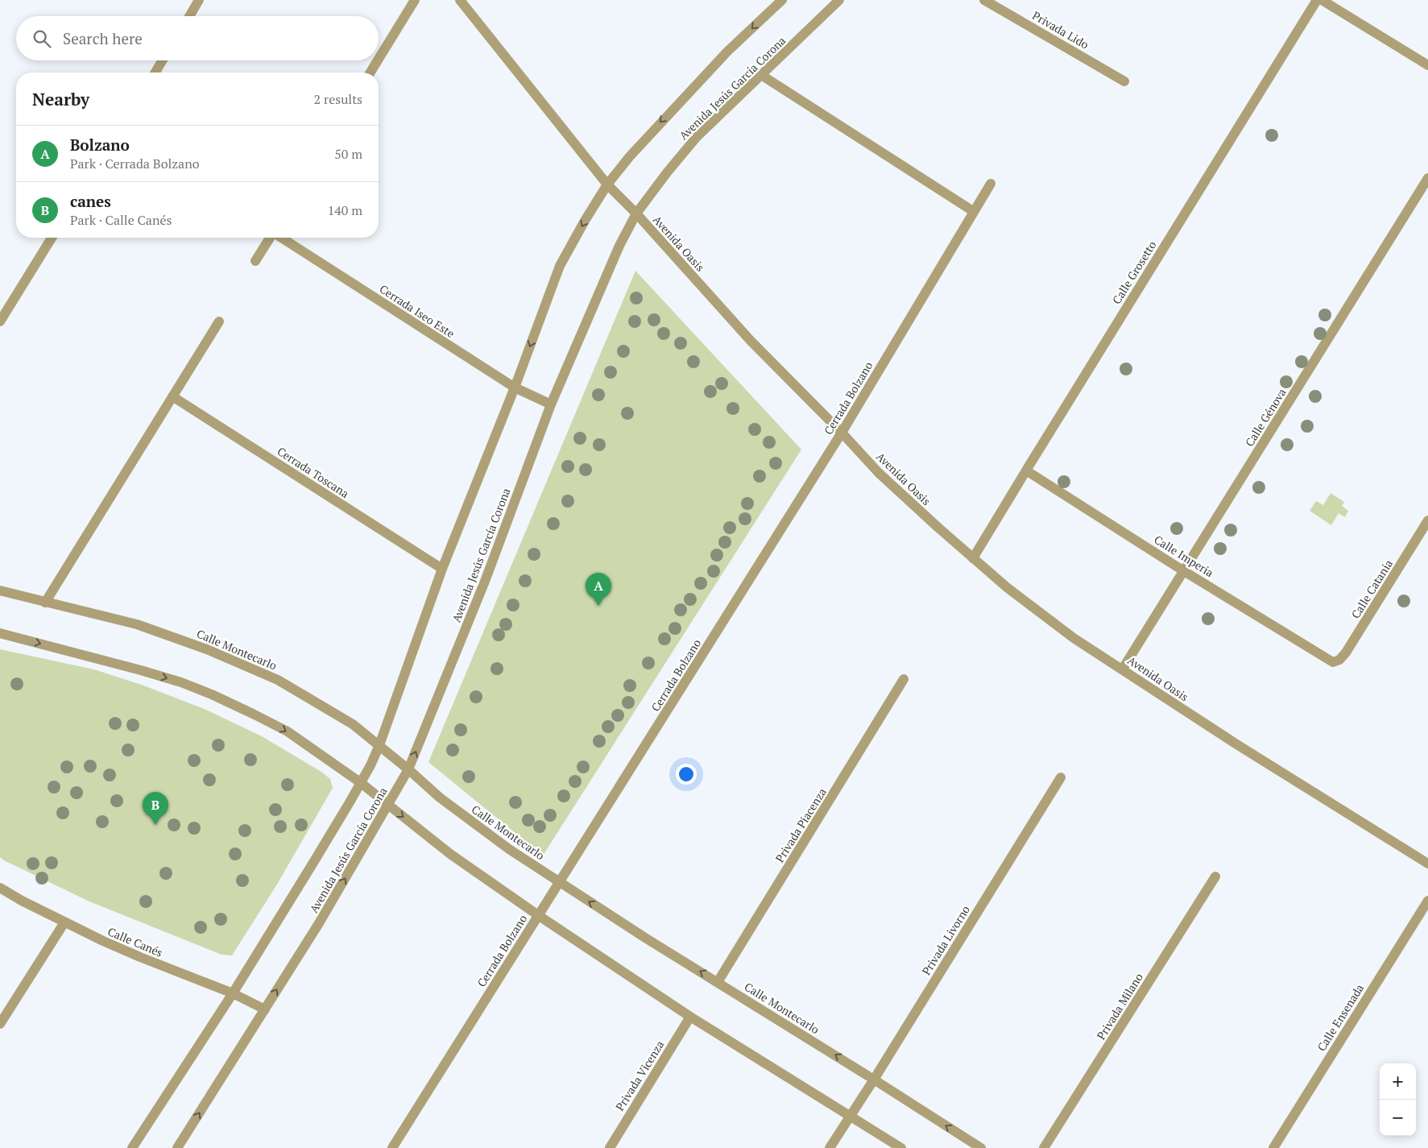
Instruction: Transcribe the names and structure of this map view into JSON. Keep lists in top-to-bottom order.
{
  "streets": {
    "street": [
      "Privada Lido",
      "Avenida Jesús García Corona",
      "Avenida Oasis",
      "Calle Grosetto",
      "Cerrada Iseo Este",
      "Cerrada Bolzano",
      "Calle Génova",
      "Cerrada Toscana",
      "Calle Imperia",
      "Calle Catania",
      "Calle Montecarlo",
      "Privada Piacenza",
      "Privada Livorno",
      "Calle Canés",
      "Privada Milano",
      "Calle Ensenada",
      "Privada Vicenza"
    ]
  },
  "crossings": [
    ["Avenida Jesús García Corona", "Avenida Oasis"],
    ["Avenida Jesús García Corona", "Cerrada Iseo Este"],
    ["Avenida Jesús García Corona", "Cerrada Toscana"],
    ["Avenida Jesús García Corona", "Calle Montecarlo"],
    ["Avenida Jesús García Corona", "Calle Canés"],
    ["Avenida Oasis", "Calle Grosetto"],
    ["Avenida Oasis", "Cerrada Bolzano"],
    ["Avenida Oasis", "Calle Génova"],
    ["Calle Grosetto", "Calle Imperia"],
    ["Cerrada Bolzano", "Calle Montecarlo"],
    ["Calle Génova", "Calle Imperia"],
    ["Calle Imperia", "Calle Catania"],
    ["Calle Montecarlo", "Privada Piacenza"],
    ["Calle Montecarlo", "Privada Livorno"]
  ],
  "page": {
    "search": "Search here",
    "heading": ["Nearby", "2 results"],
    "list": [
      {
        "mark": "A",
        "name": "Bolzano",
        "note": "Park · Cerrada Bolzano",
        "value": "50 m"
      },
      {
        "mark": "B",
        "name": "canes",
        "note": "Park · Calle Canés",
        "value": "140 m"
      }
    ],
    "pins": ["A", "B"],
    "map_buttons": ["+", "−"]
  }
}
